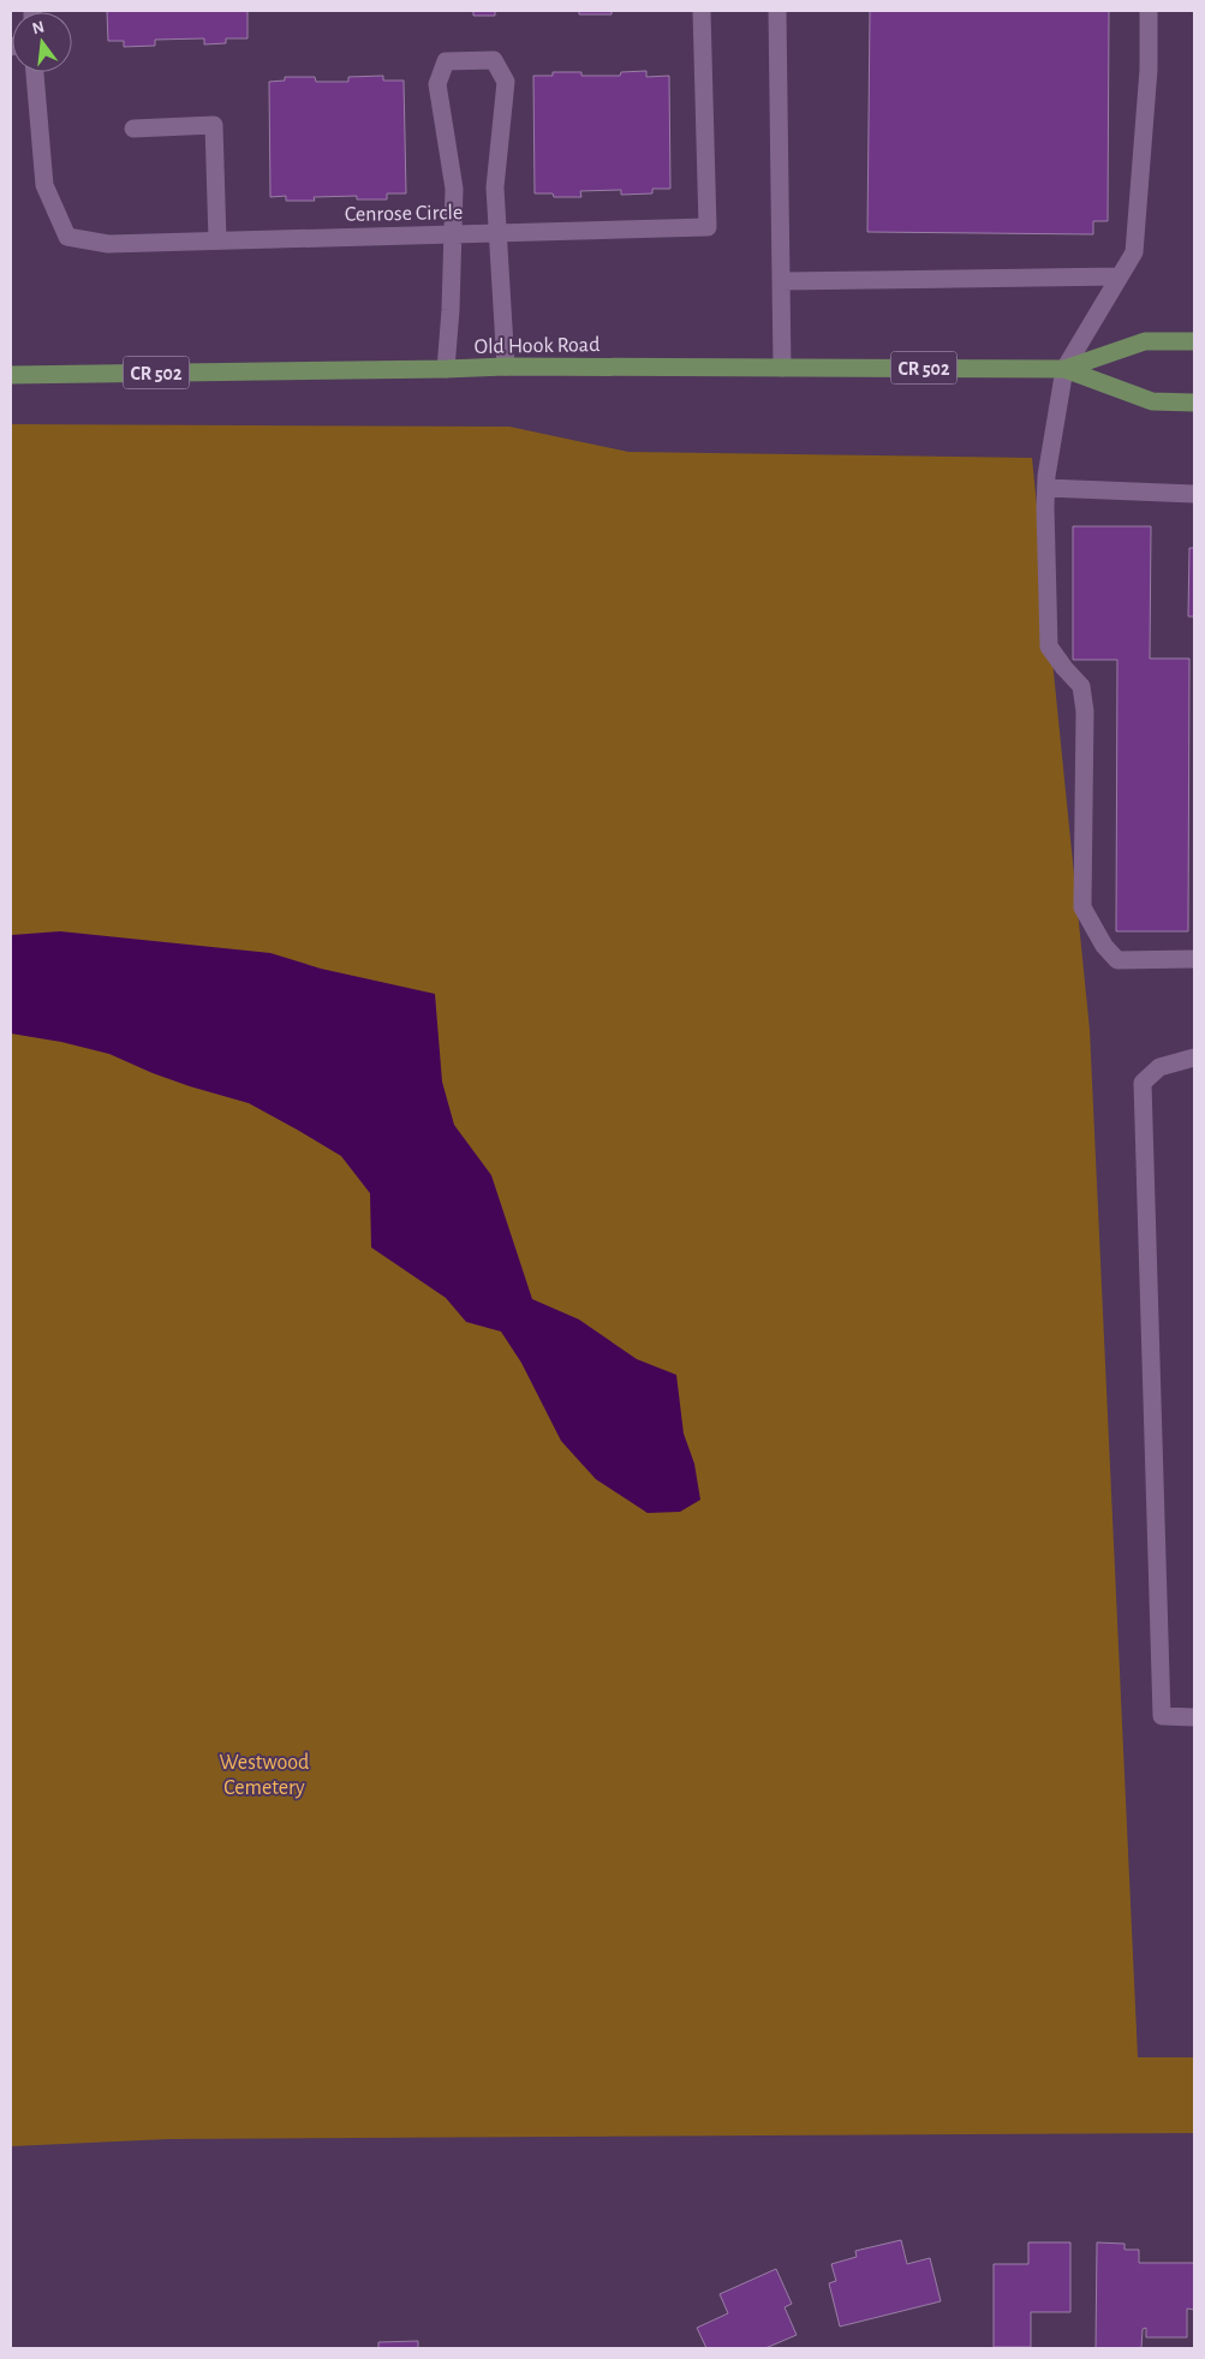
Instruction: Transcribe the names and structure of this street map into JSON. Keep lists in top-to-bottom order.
{
  "streets": {
    "main road": ["Old Hook Road", "CR 502"],
    "street": ["Cenrose Circle"]
  },
  "parks": ["Westwood Cemetery"],
  "north": "top"
}
